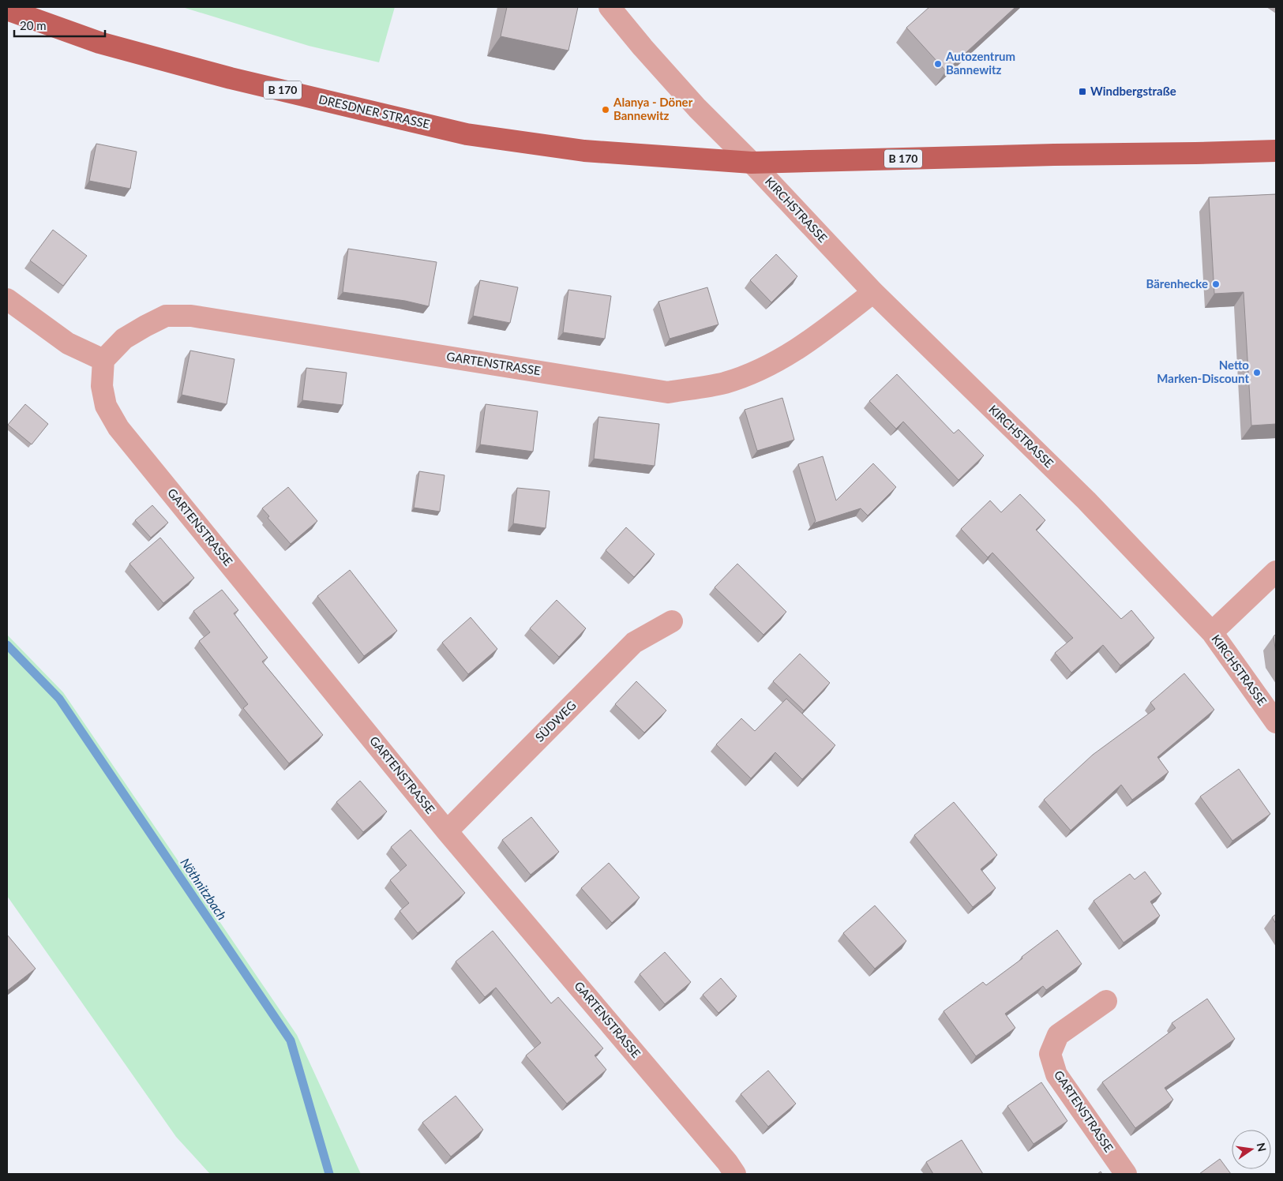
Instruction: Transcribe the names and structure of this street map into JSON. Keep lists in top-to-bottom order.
{
  "streets": {
    "main road": ["B 170", "DRESDNER STRASSE"],
    "street": ["KIRCHSTRASSE", "GARTENSTRASSE", "SÜDWEG"]
  },
  "crossings": [
    ["B 170", "DRESDNER STRASSE"],
    ["B 170", "KIRCHSTRASSE"],
    ["DRESDNER STRASSE", "KIRCHSTRASSE"],
    ["KIRCHSTRASSE", "GARTENSTRASSE"],
    ["GARTENSTRASSE", "SÜDWEG"]
  ],
  "water": ["Nöthnitzbach"],
  "places": {
    "other": [
      "Autozentrum Bannewitz",
      "Alanya - Döner Bannewitz",
      "Bärenhecke",
      "Netto Marken-Discount"
    ],
    "transit": ["Windbergstraße"]
  },
  "scale_bar": "20 m",
  "north": "right"
}
